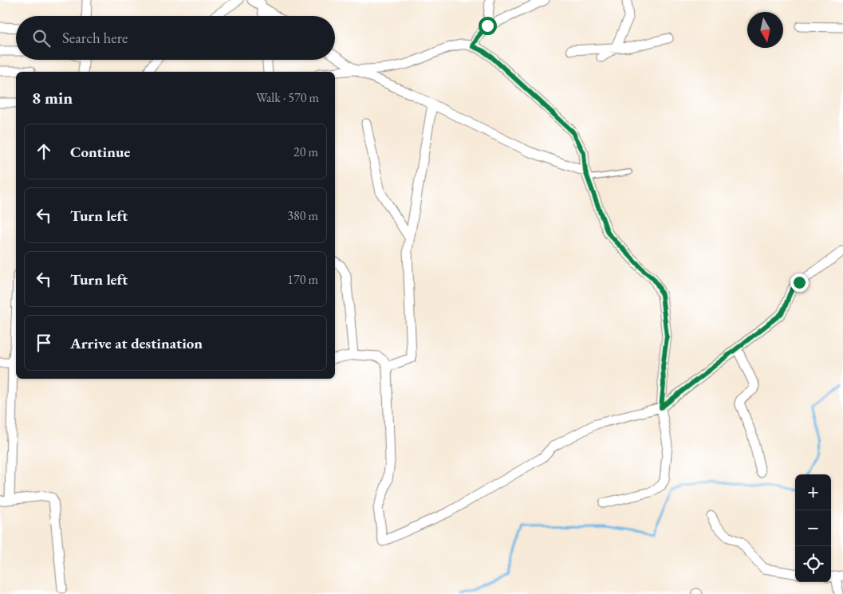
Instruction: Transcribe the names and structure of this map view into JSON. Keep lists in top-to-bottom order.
{
  "north": "bottom",
  "page": {
    "search": "Search here",
    "heading": ["8 min", "Walk · 570 m"],
    "list": [
      ["Continue", "20 m"],
      ["Turn left", "380 m"],
      ["Turn left", "170 m"],
      "Arrive at destination"
    ],
    "map_buttons": ["+", "−"]
  }
}
